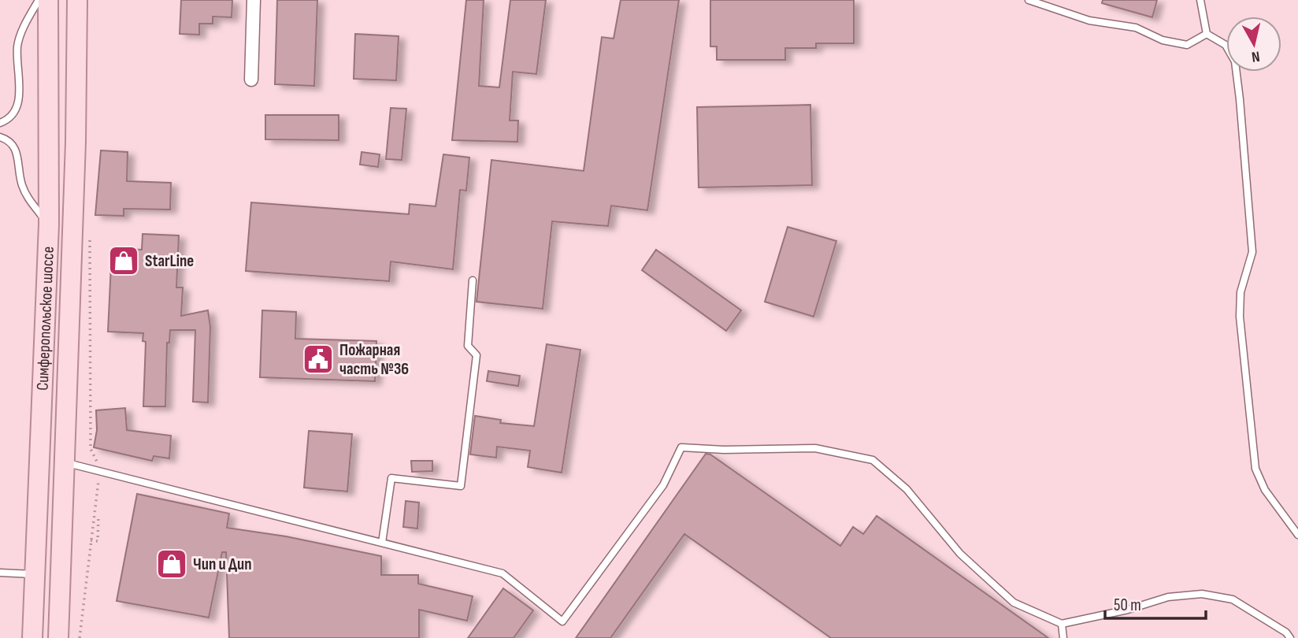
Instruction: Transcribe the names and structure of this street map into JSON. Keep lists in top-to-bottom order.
{
  "streets": {
    "main road": ["Симферопольское шоссе"]
  },
  "places": {
    "shop": ["StarLine", "Чип и Дип"],
    "public building": ["Пожарная часть №36"]
  },
  "scale_bar": "50 m",
  "north": "bottom"
}
